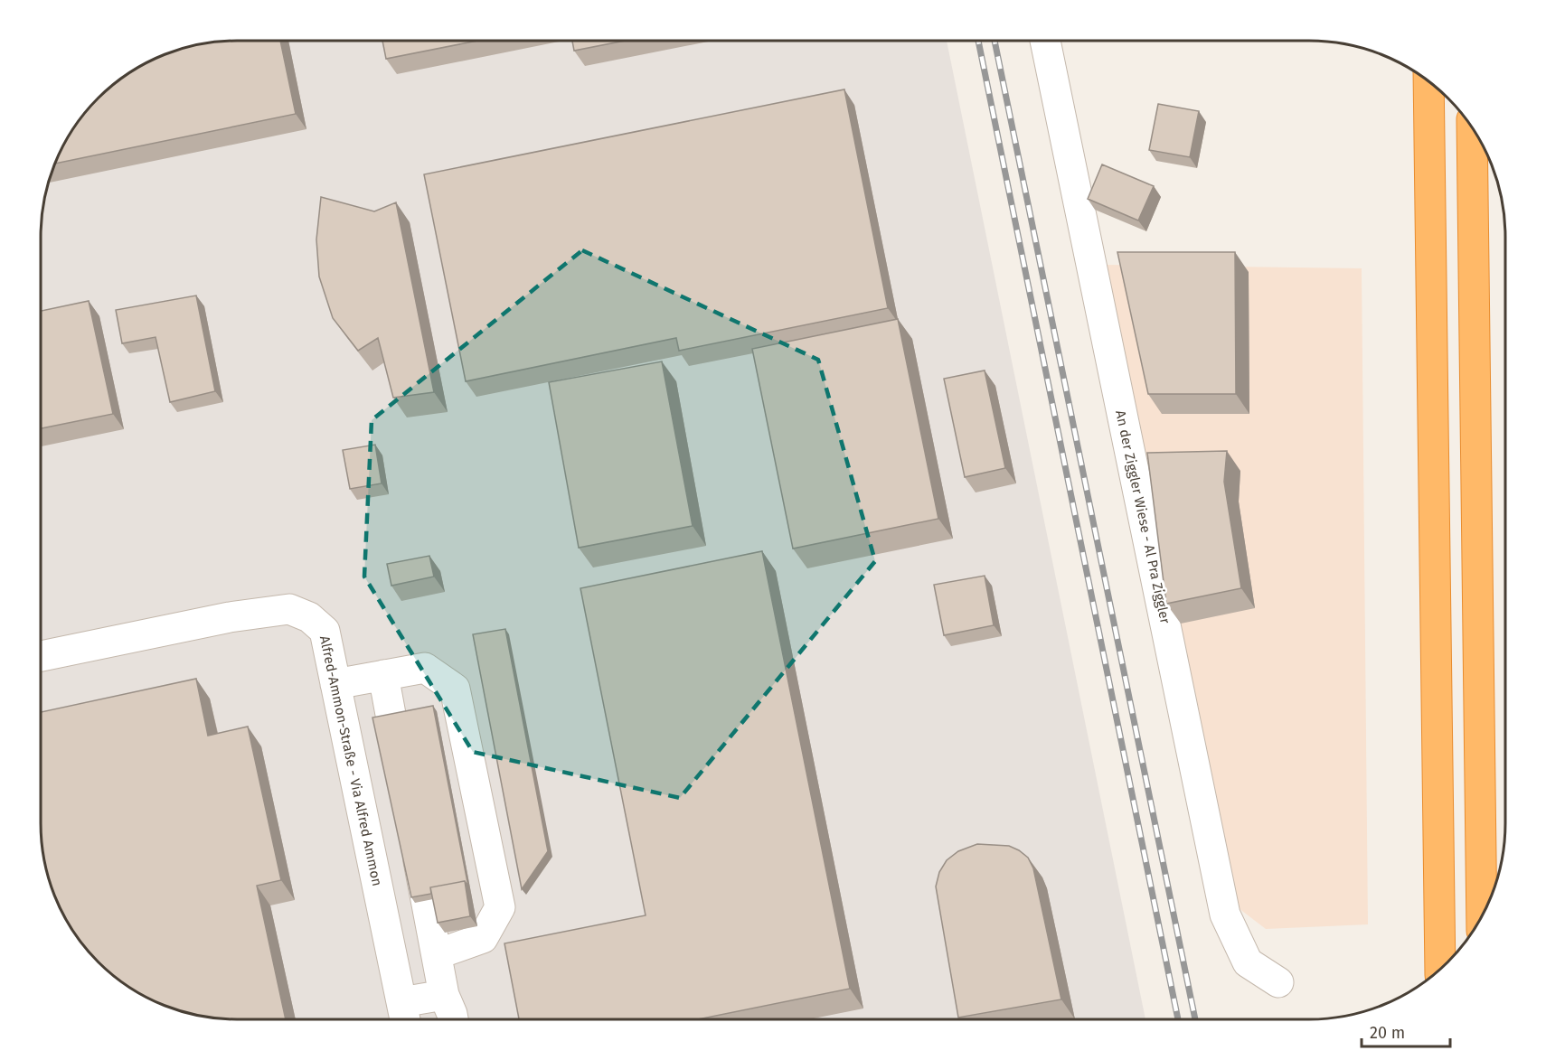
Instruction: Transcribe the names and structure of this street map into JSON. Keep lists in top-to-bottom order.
{
  "streets": {
    "street": ["An der Ziggler Wiese - Al Pra Ziggler", "Alfred-Ammon-Straße - Via Alfred Ammon"]
  },
  "scale_bar": "20 m"
}
